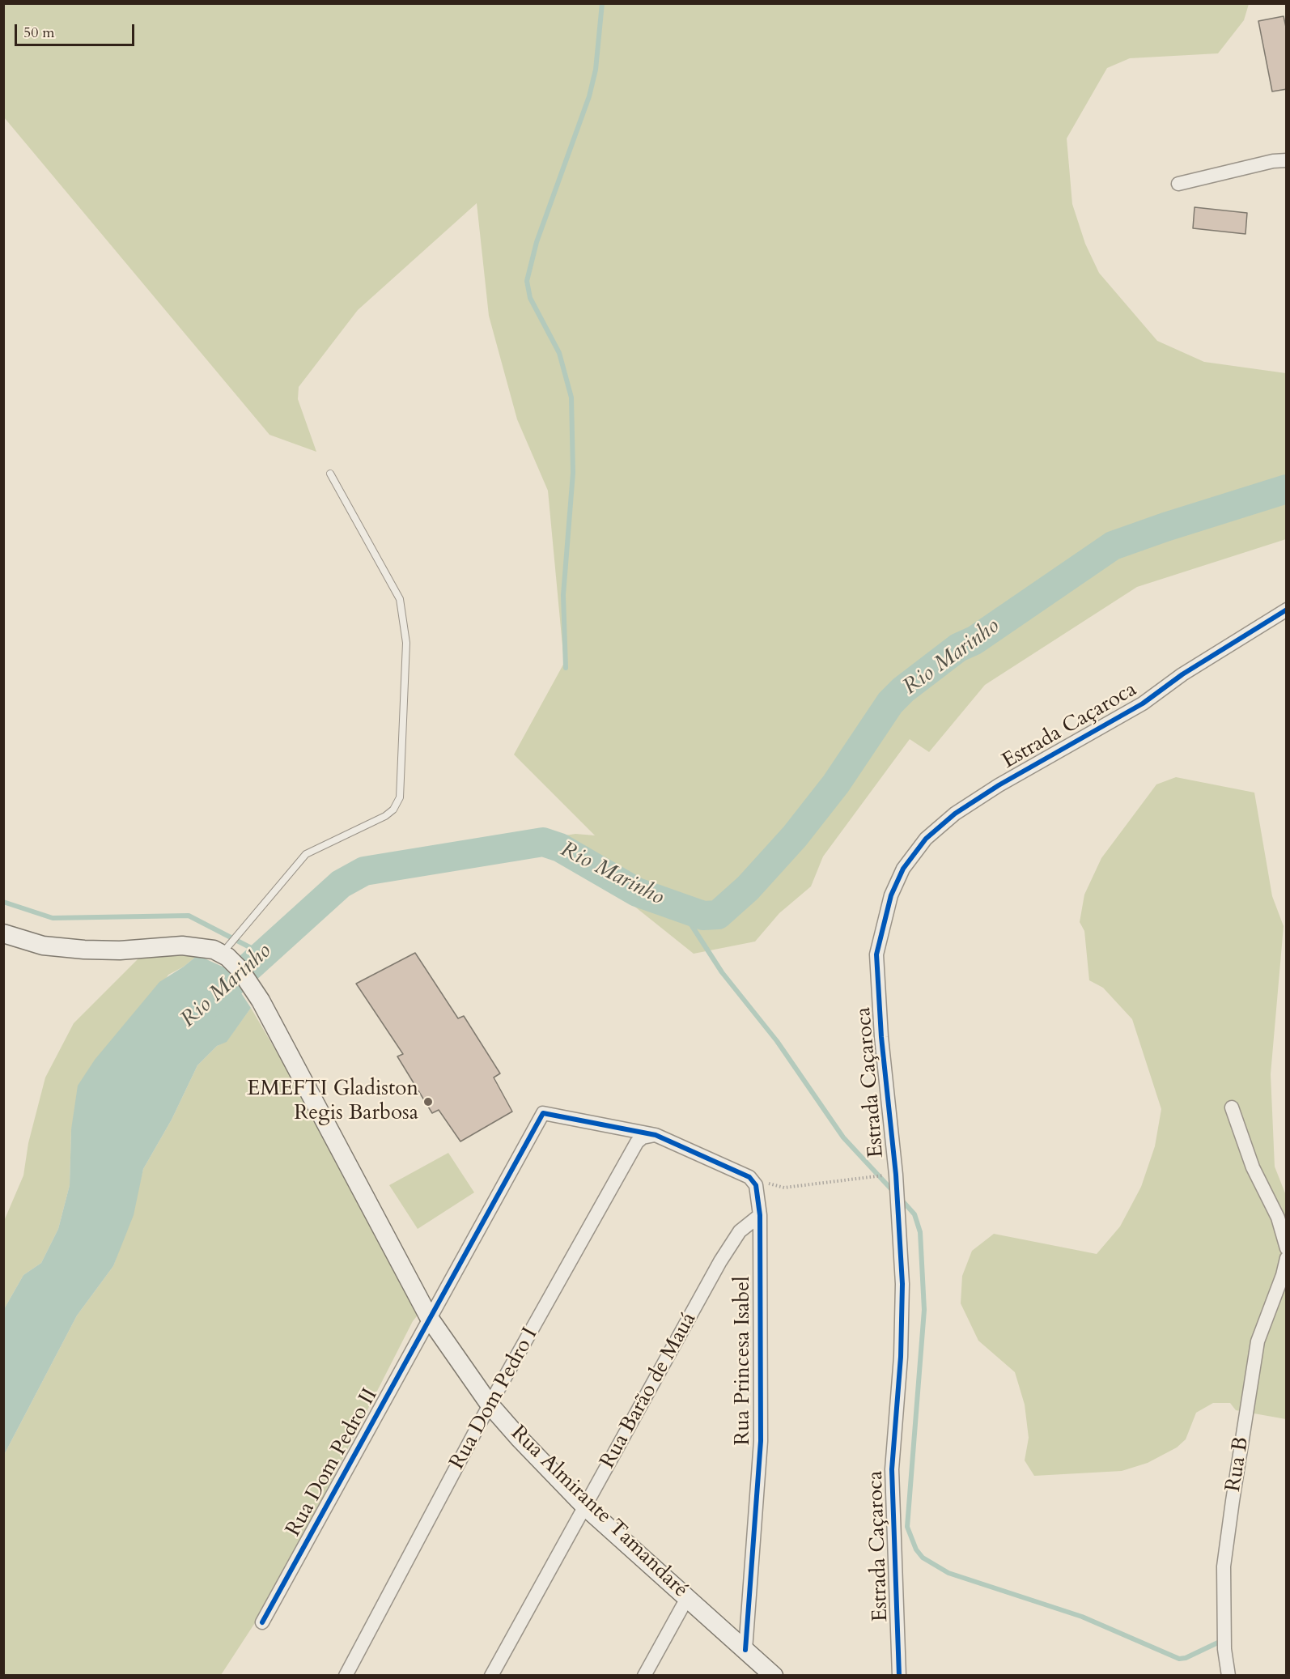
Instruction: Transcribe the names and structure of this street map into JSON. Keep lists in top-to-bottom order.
{
  "streets": {
    "main road": ["Rua Almirante Tamandaré"],
    "street": [
      "Estrada Caçaroca",
      "Rua Princesa Isabel",
      "Rua Barão de Mauá",
      "Rua Dom Pedro I",
      "Rua Dom Pedro II",
      "Rua B"
    ]
  },
  "crossings": [
    ["Rua Princesa Isabel", "Rua Barão de Mauá"],
    ["Rua Princesa Isabel", "Rua Almirante Tamandaré"],
    ["Rua Barão de Mauá", "Rua Almirante Tamandaré"],
    ["Rua Dom Pedro I", "Rua Dom Pedro II"],
    ["Rua Dom Pedro I", "Rua Almirante Tamandaré"],
    ["Rua Dom Pedro II", "Rua Almirante Tamandaré"]
  ],
  "water": ["Rio Marinho"],
  "places": ["EMEFTI Gladiston Regis Barbosa"],
  "scale_bar": "50 m"
}
